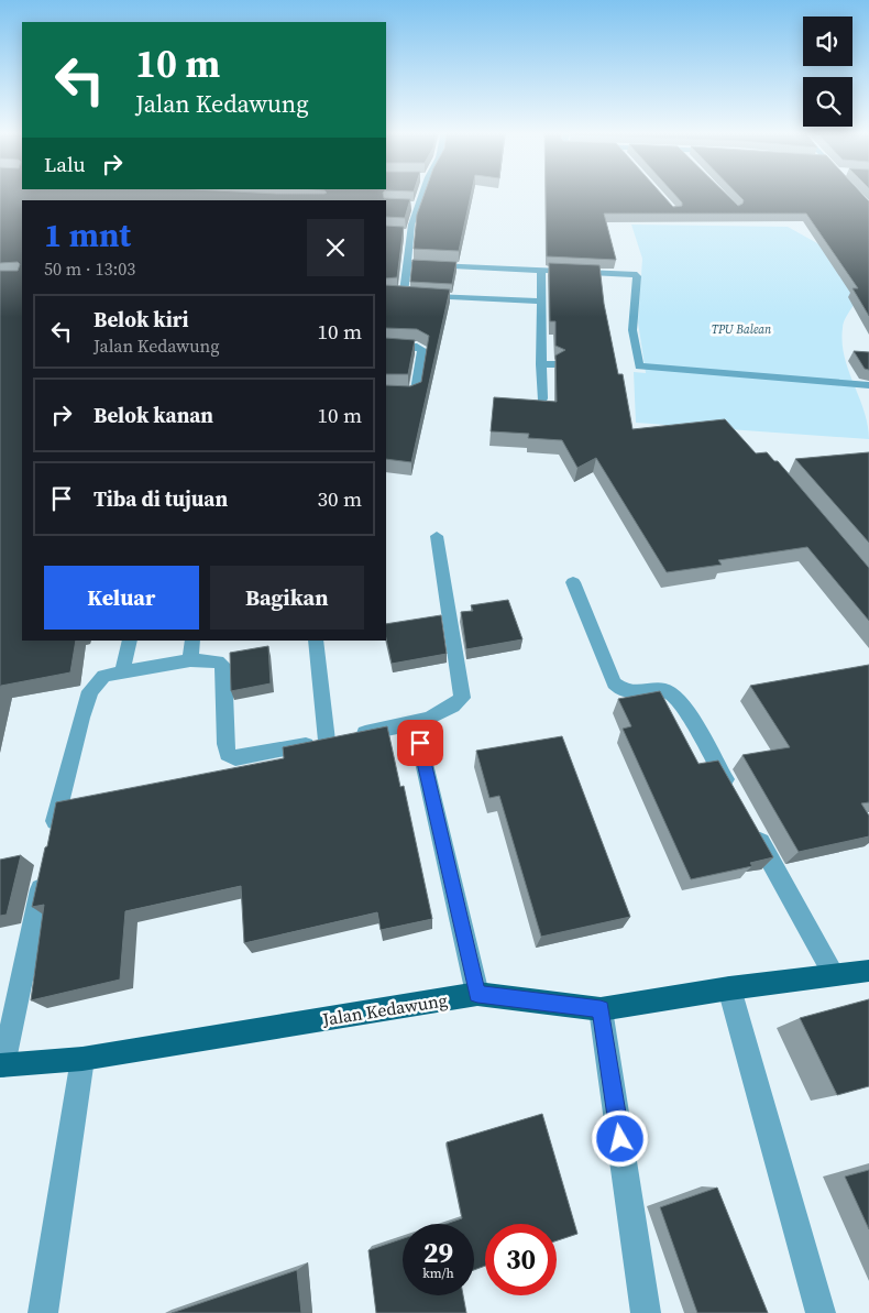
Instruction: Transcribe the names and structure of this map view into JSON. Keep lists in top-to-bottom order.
{
  "streets": {
    "main road": ["Jalan Kedawung"]
  },
  "parks": ["TPU Balean"],
  "page": {
    "turn": ["10 m", "Jalan Kedawung"],
    "then": "Lalu",
    "heading": ["1 mnt", "50 m · 13:03"],
    "list": [
      {
        "name": "Belok kiri",
        "note": "Jalan Kedawung",
        "value": "10 m"
      },
      {
        "name": "Belok kanan",
        "value": "10 m"
      },
      {
        "name": "Tiba di tujuan",
        "value": "30 m"
      }
    ],
    "buttons": ["Keluar", "Bagikan"],
    "speed": "29 km/h",
    "limit": "30"
  }
}
